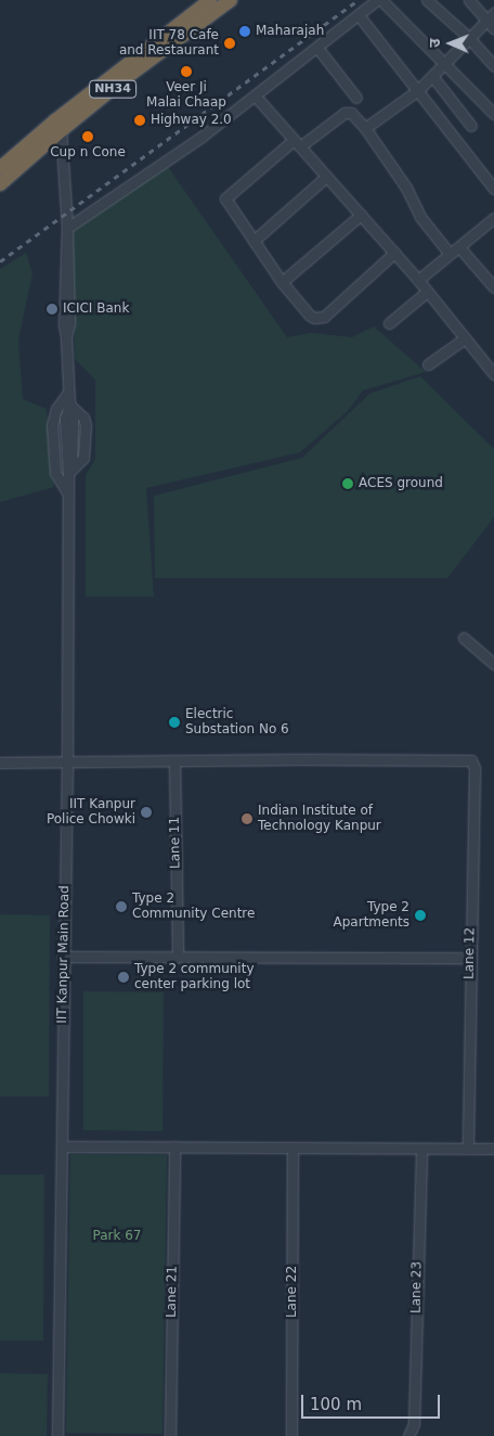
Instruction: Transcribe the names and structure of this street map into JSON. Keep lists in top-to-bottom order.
{
  "streets": {
    "highway": ["NH34"],
    "street": [
      "Lane 11",
      "Lane 12",
      "IIT Kanpur Main Road",
      "Lane 23",
      "Lane 21",
      "Lane 22"
    ]
  },
  "crossings": [
    ["NH34", "IIT Kanpur Main Road"],
    ["Lane 11", "Lane 12"]
  ],
  "parks": ["Park 67"],
  "places": [
    "Maharajah",
    "IIT 78 Cafe and Restaurant",
    "Veer Ji Malai Chaap",
    "Highway 2.0",
    "Cup n Cone",
    "ICICI Bank",
    "ACES ground",
    "Electric Substation No 6",
    "IIT Kanpur Police Chowki",
    "Indian Institute of Technology Kanpur",
    "Type 2 Community Centre",
    "Type 2 Apartments",
    "Type 2 community center parking lot"
  ],
  "scale_bar": "100 m",
  "north": "left"
}
